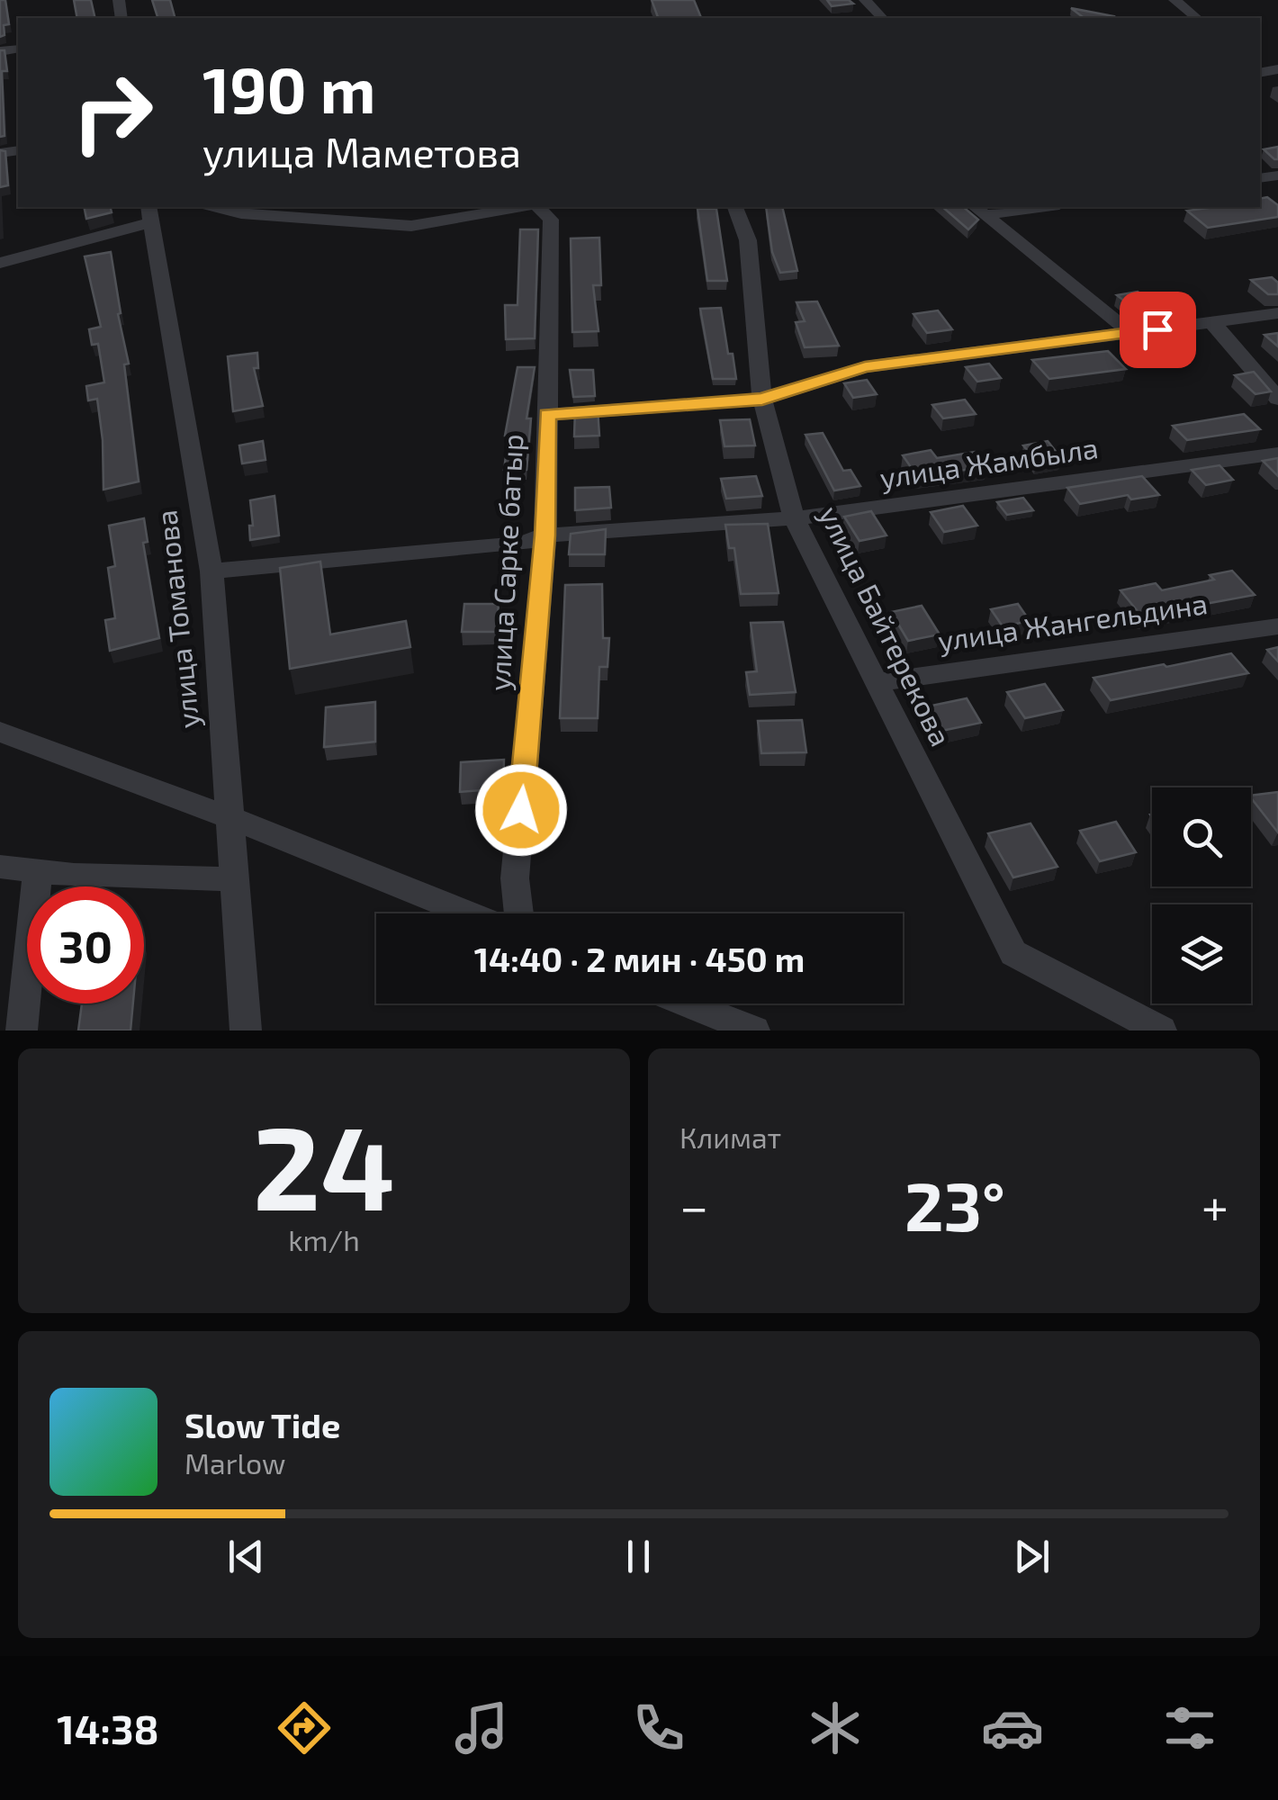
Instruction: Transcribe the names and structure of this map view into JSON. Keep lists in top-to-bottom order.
{
  "streets": {
    "street": [
      "улица Жамбыла",
      "улица Сарке батыр",
      "улица Томанова",
      "улица Жангельдина",
      "улица Байтерекова"
    ]
  },
  "crossings": [
    ["улица Жамбыла", "улица Сарке батыр"],
    ["улица Жамбыла", "улица Томанова"],
    ["улица Жамбыла", "улица Байтерекова"],
    ["улица Жангельдина", "улица Байтерекова"]
  ],
  "page": {
    "turn": ["190 m", "улица Маметова"],
    "limit": "30",
    "trip": "14:40 · 2 мин · 450 m",
    "tile": [
      ["24", "km/h"],
      "Климат"
    ],
    "heat": ["−", "23°", "+"],
    "song": ["Slow Tide", "Marlow"],
    "tabs": "14:38"
  }
}
